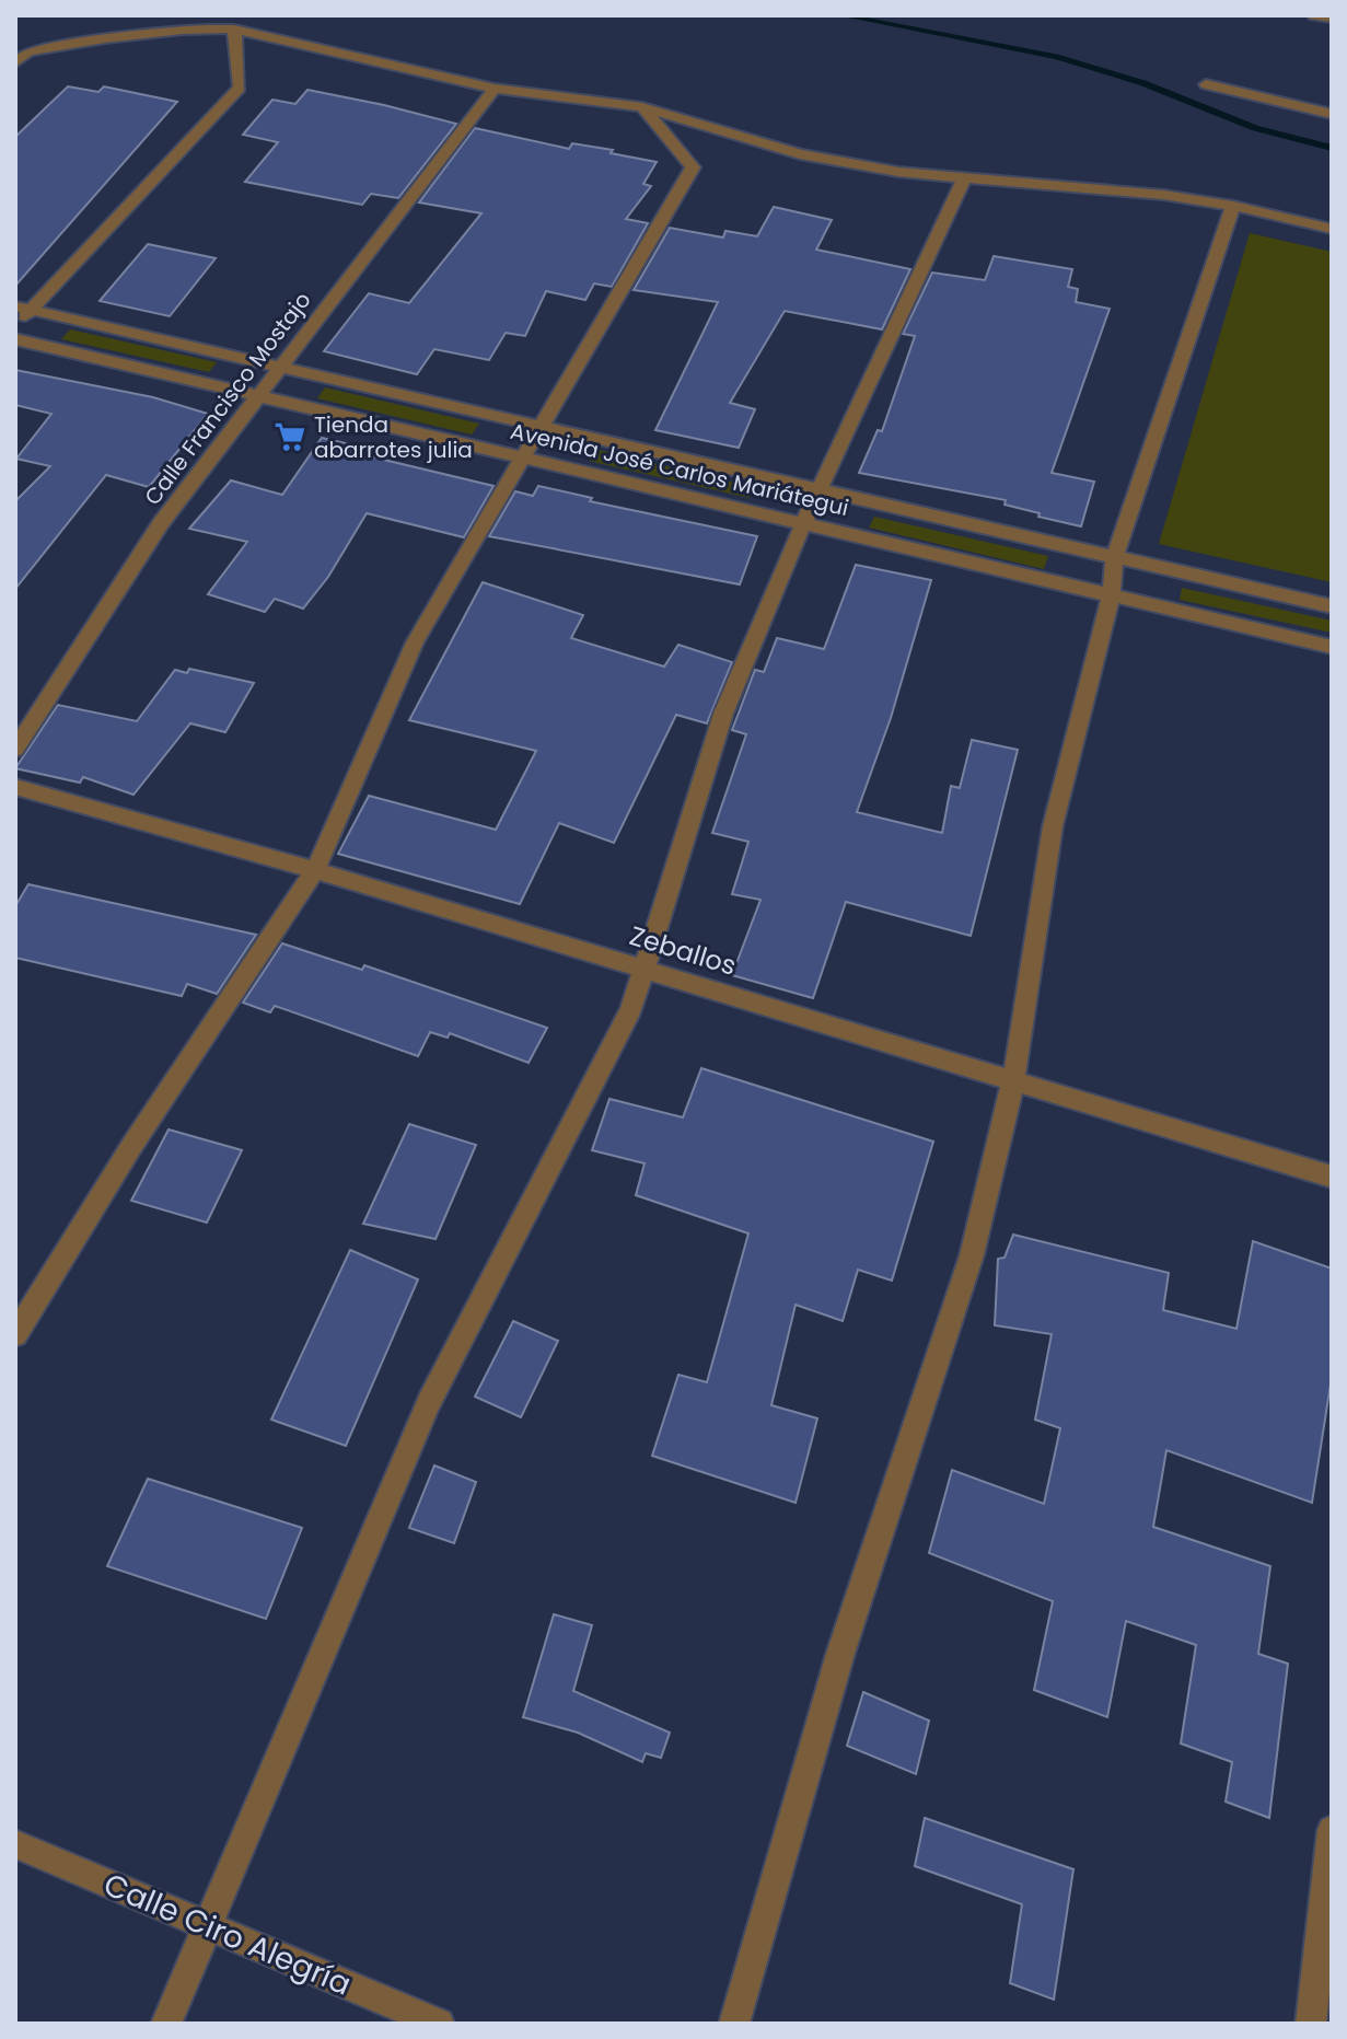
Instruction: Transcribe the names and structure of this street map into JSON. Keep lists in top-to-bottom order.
{
  "streets": {
    "street": [
      "Calle Francisco Mostajo",
      "Avenida José Carlos Mariátegui",
      "Zeballos",
      "Calle Ciro Alegría"
    ]
  },
  "crossings": [
    ["Calle Francisco Mostajo", "Avenida José Carlos Mariátegui"]
  ],
  "places": {
    "supermarket": ["Tienda abarrotes julia"]
  }
}
